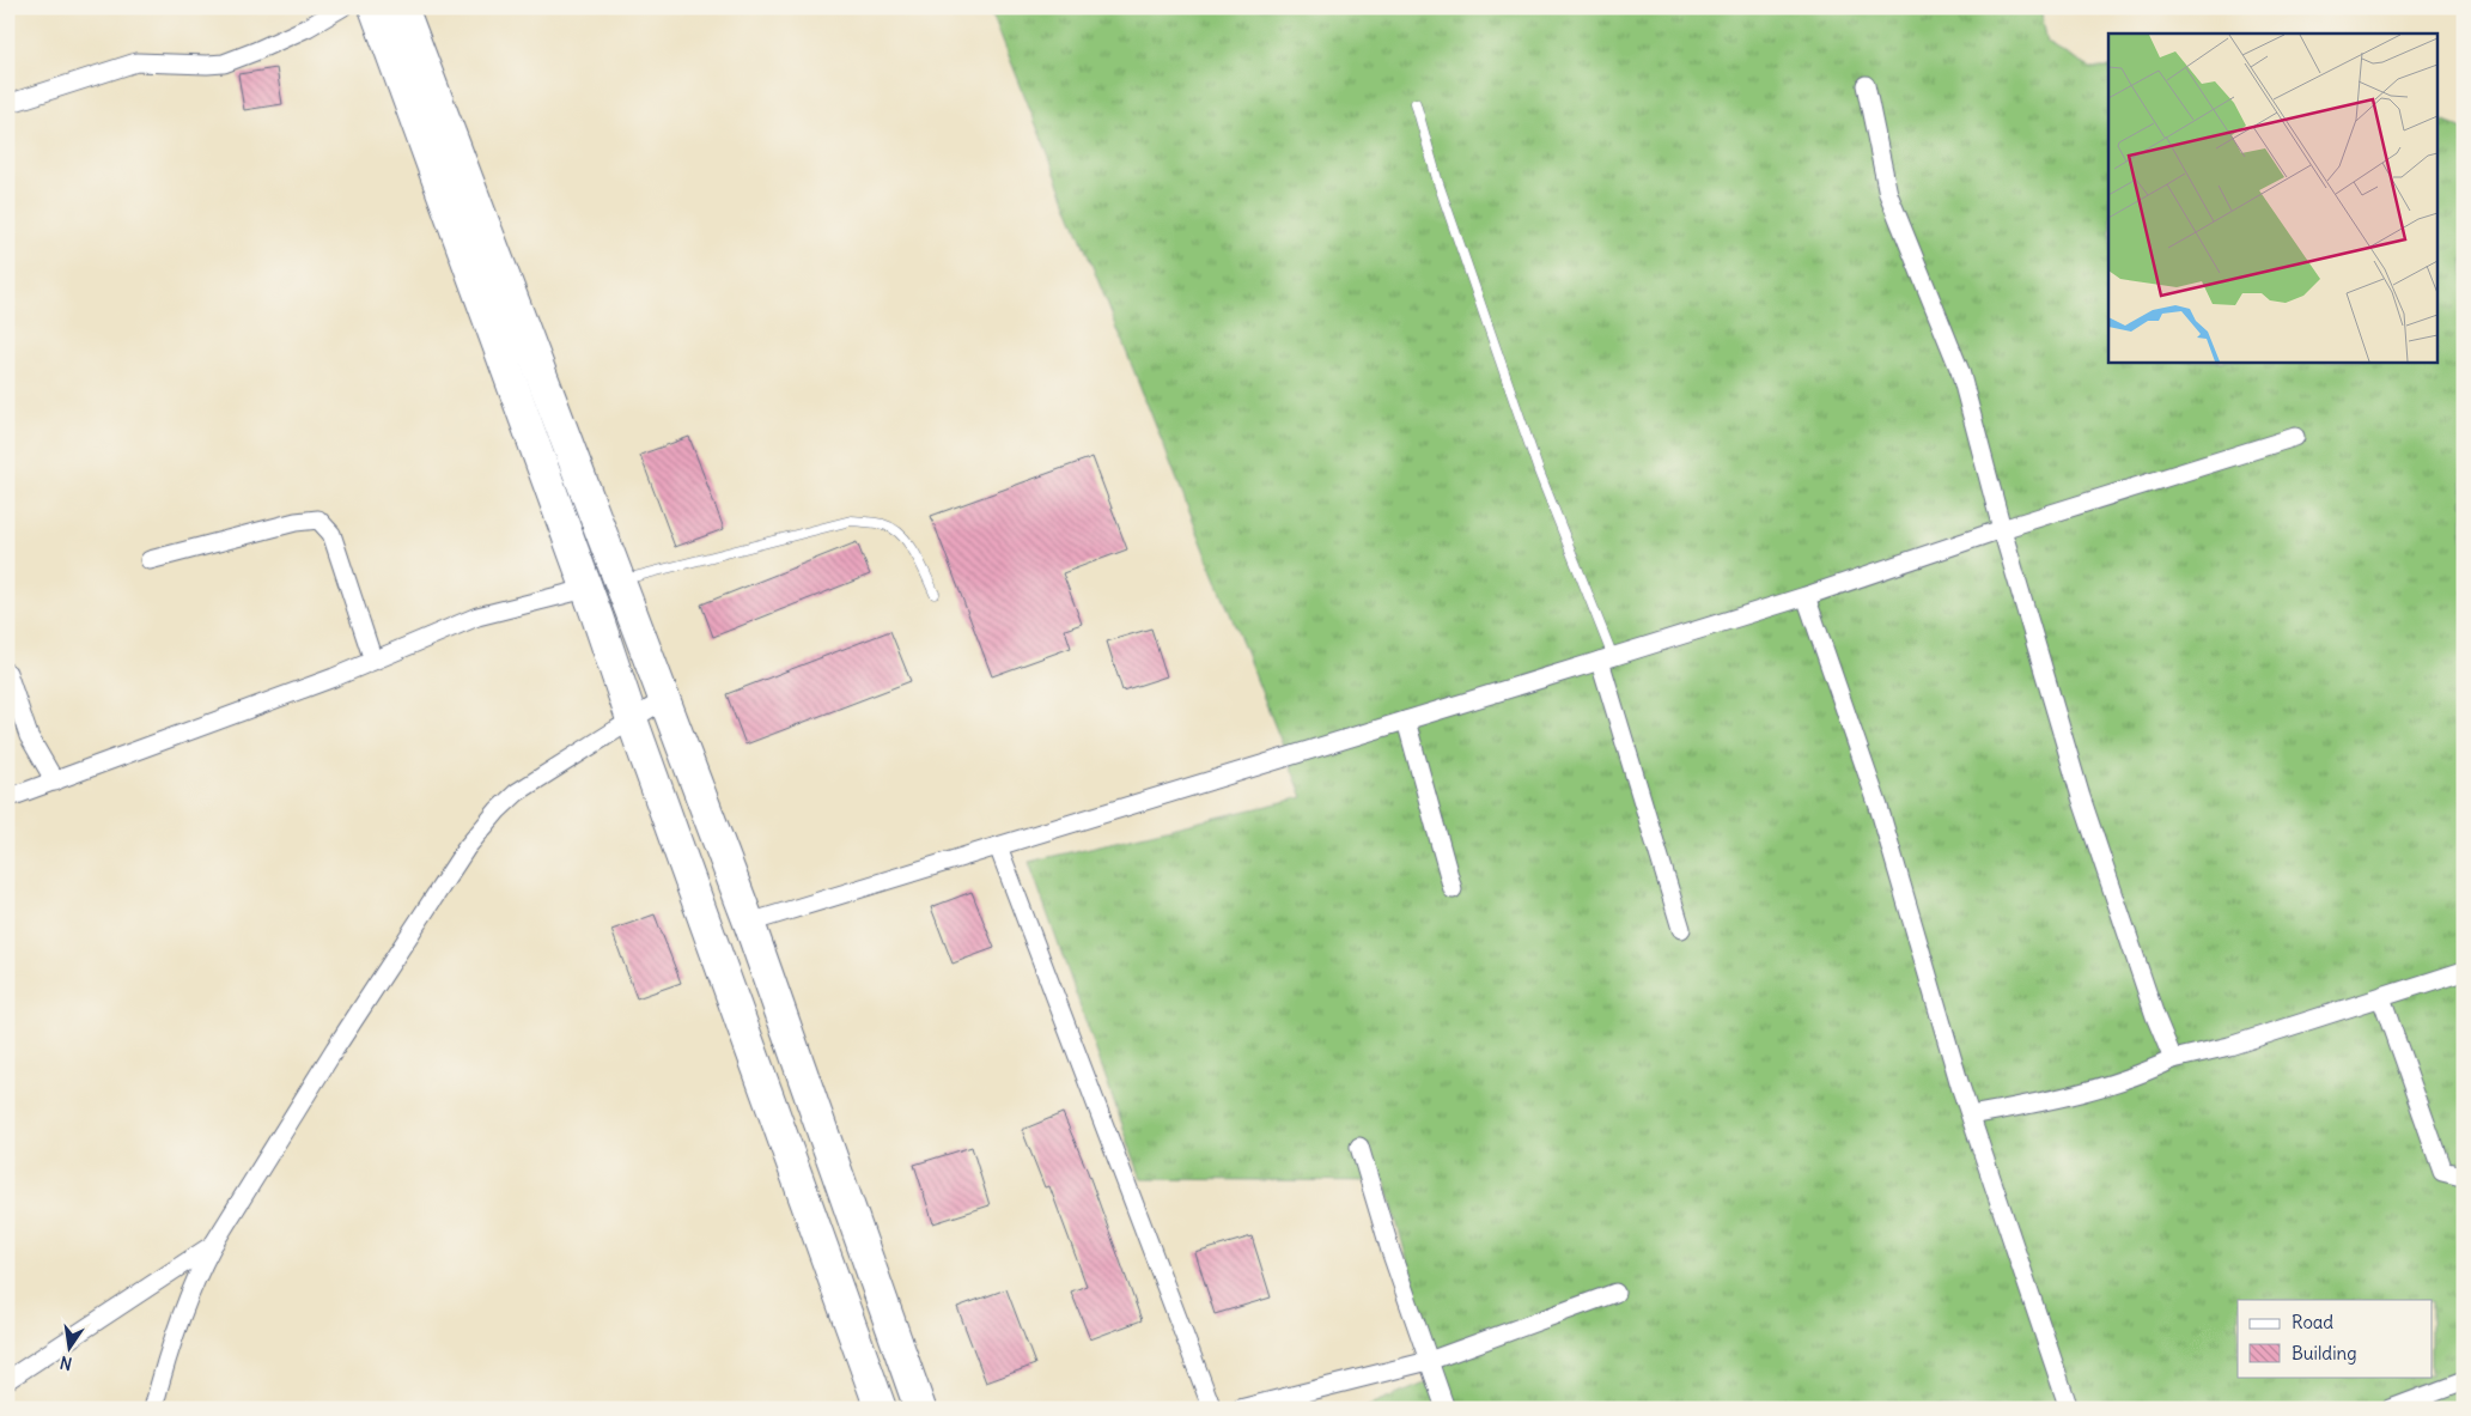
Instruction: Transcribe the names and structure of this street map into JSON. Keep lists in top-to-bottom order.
{
  "legend": ["Road", "Building"],
  "north": "bottom"
}
